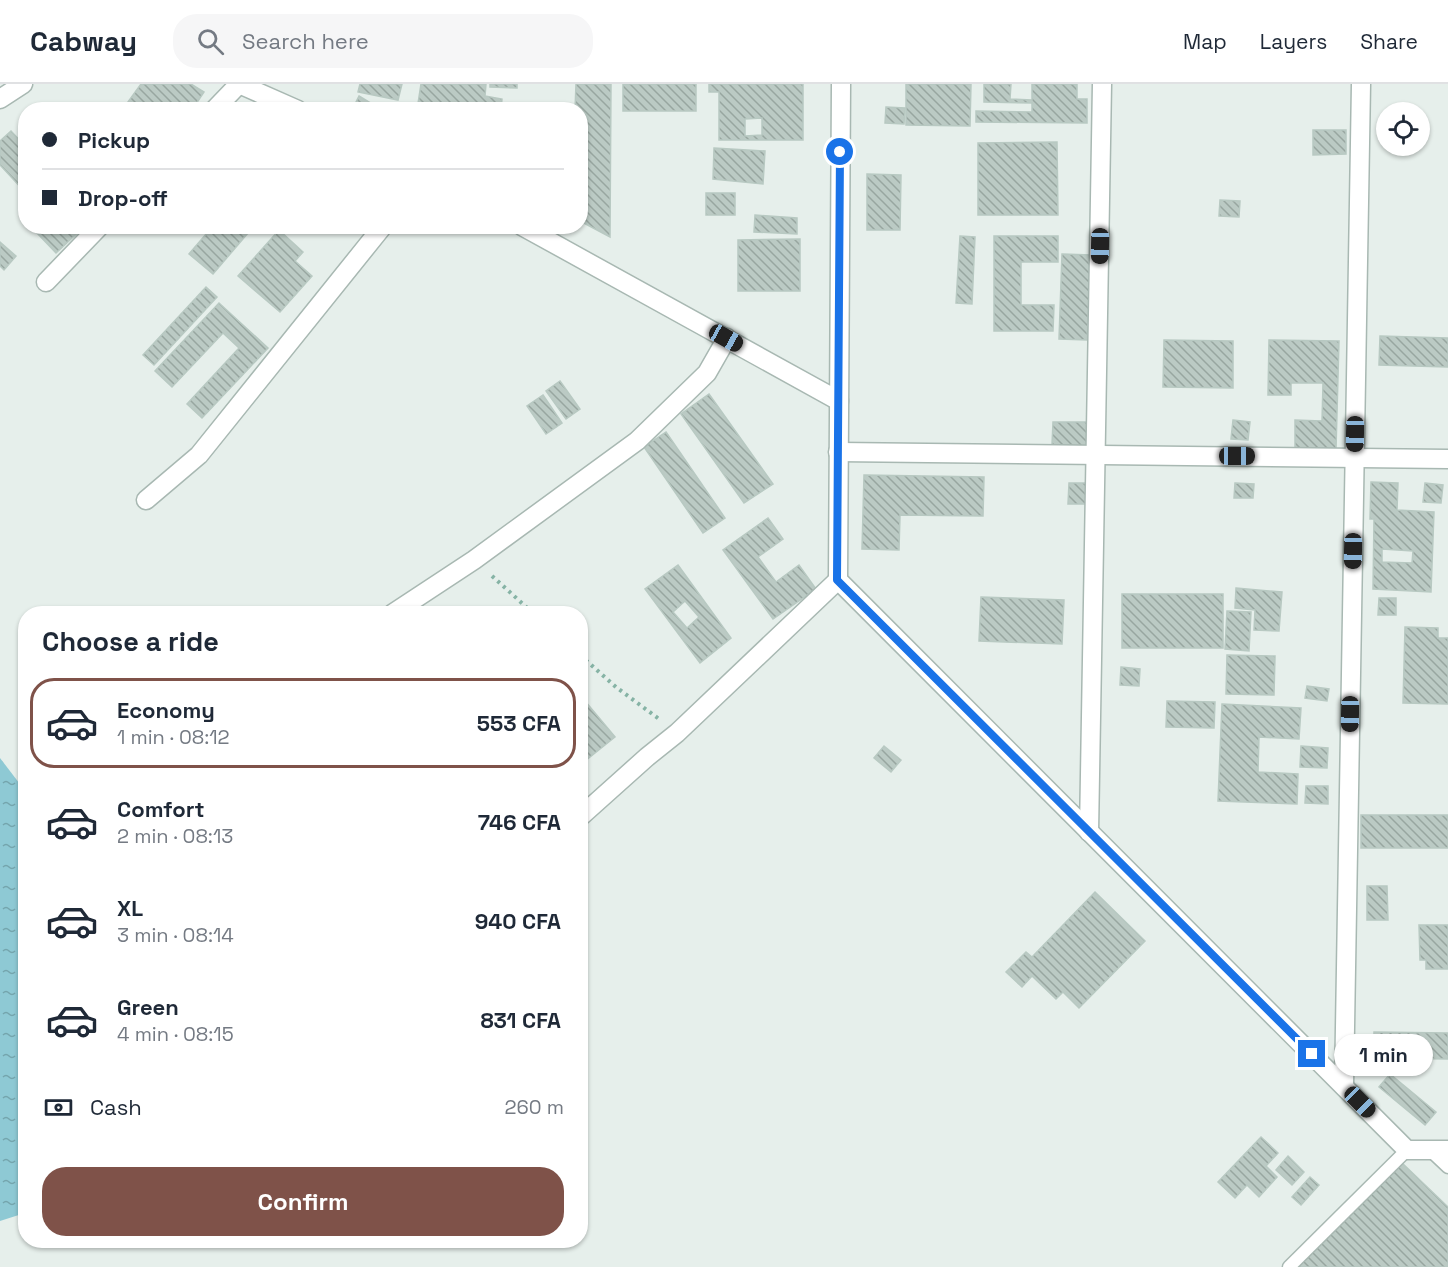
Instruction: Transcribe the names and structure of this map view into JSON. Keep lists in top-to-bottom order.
{
  "page": {
    "header": "Cabway",
    "search": "Search here",
    "nav": ["Map", "Layers", "Share"],
    "banner": ["Pickup", "Drop-off"],
    "heading": "Choose a ride",
    "list": [
      {
        "name": "Economy",
        "note": "1 min · 08:12",
        "value": "553 CFA"
      },
      {
        "name": "Comfort",
        "note": "2 min · 08:13",
        "value": "746 CFA"
      },
      {
        "name": "XL",
        "note": "3 min · 08:14",
        "value": "940 CFA"
      },
      {
        "name": "Green",
        "note": "4 min · 08:15",
        "value": "831 CFA"
      }
    ],
    "bubble": "1 min",
    "pay": ["Cash", "260 m"],
    "buttons": "Confirm"
  }
}
